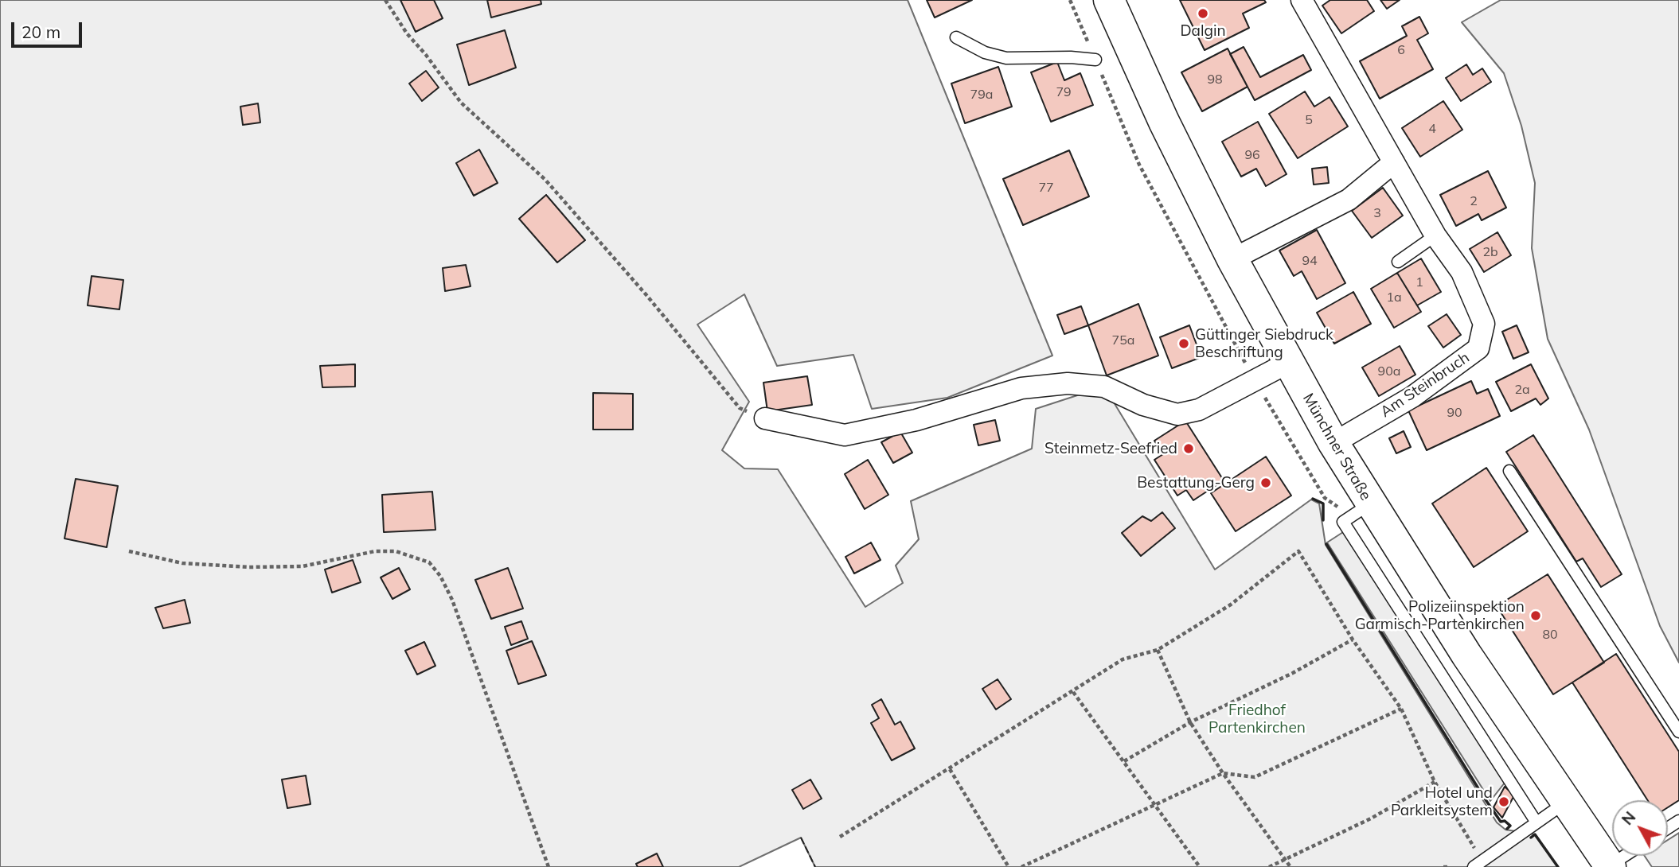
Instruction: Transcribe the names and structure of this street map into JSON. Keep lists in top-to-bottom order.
{
  "streets": {
    "main road": ["Münchner Straße"],
    "street": ["Am Steinbruch"]
  },
  "crossings": [
    ["Am Steinbruch", "Münchner Straße"]
  ],
  "parks": ["Friedhof Partenkirchen"],
  "places": [
    "Dalgin",
    "Güttinger Siebdruck Beschriftung",
    "Steinmetz-Seefried",
    "Bestattung-Gerg",
    "Polizeiinspektion Garmisch-Partenkirchen",
    "Hotel und Parkleitsystem"
  ],
  "house_numbers": [
    "6",
    "98",
    "79",
    "79a",
    "5",
    "4",
    "96",
    "77",
    "2",
    "3",
    "2b",
    "94",
    "1",
    "1a",
    "75a",
    "90a",
    "2a",
    "90",
    "80"
  ],
  "scale_bar": "20 m",
  "north": "top left"
}
